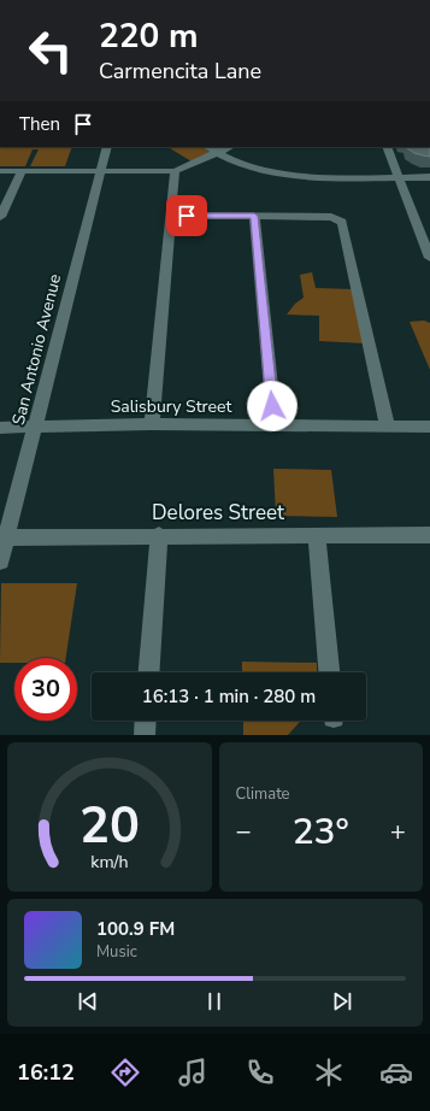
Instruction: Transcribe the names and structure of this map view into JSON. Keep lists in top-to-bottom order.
{
  "streets": {
    "street": ["San Antonio Avenue", "Salisbury Street", "Delores Street"]
  },
  "crossings": [
    ["San Antonio Avenue", "Salisbury Street"],
    ["San Antonio Avenue", "Delores Street"]
  ],
  "page": {
    "turn": ["220 m", "Carmencita Lane"],
    "then": "Then",
    "limit": "30",
    "trip": "16:13 · 1 min · 280 m",
    "tile": "Climate",
    "heat": ["−", "23°", "+"],
    "song": ["100.9 FM", "Music"],
    "tabs": "16:12",
    "gauge": ["20", "km/h"]
  }
}
